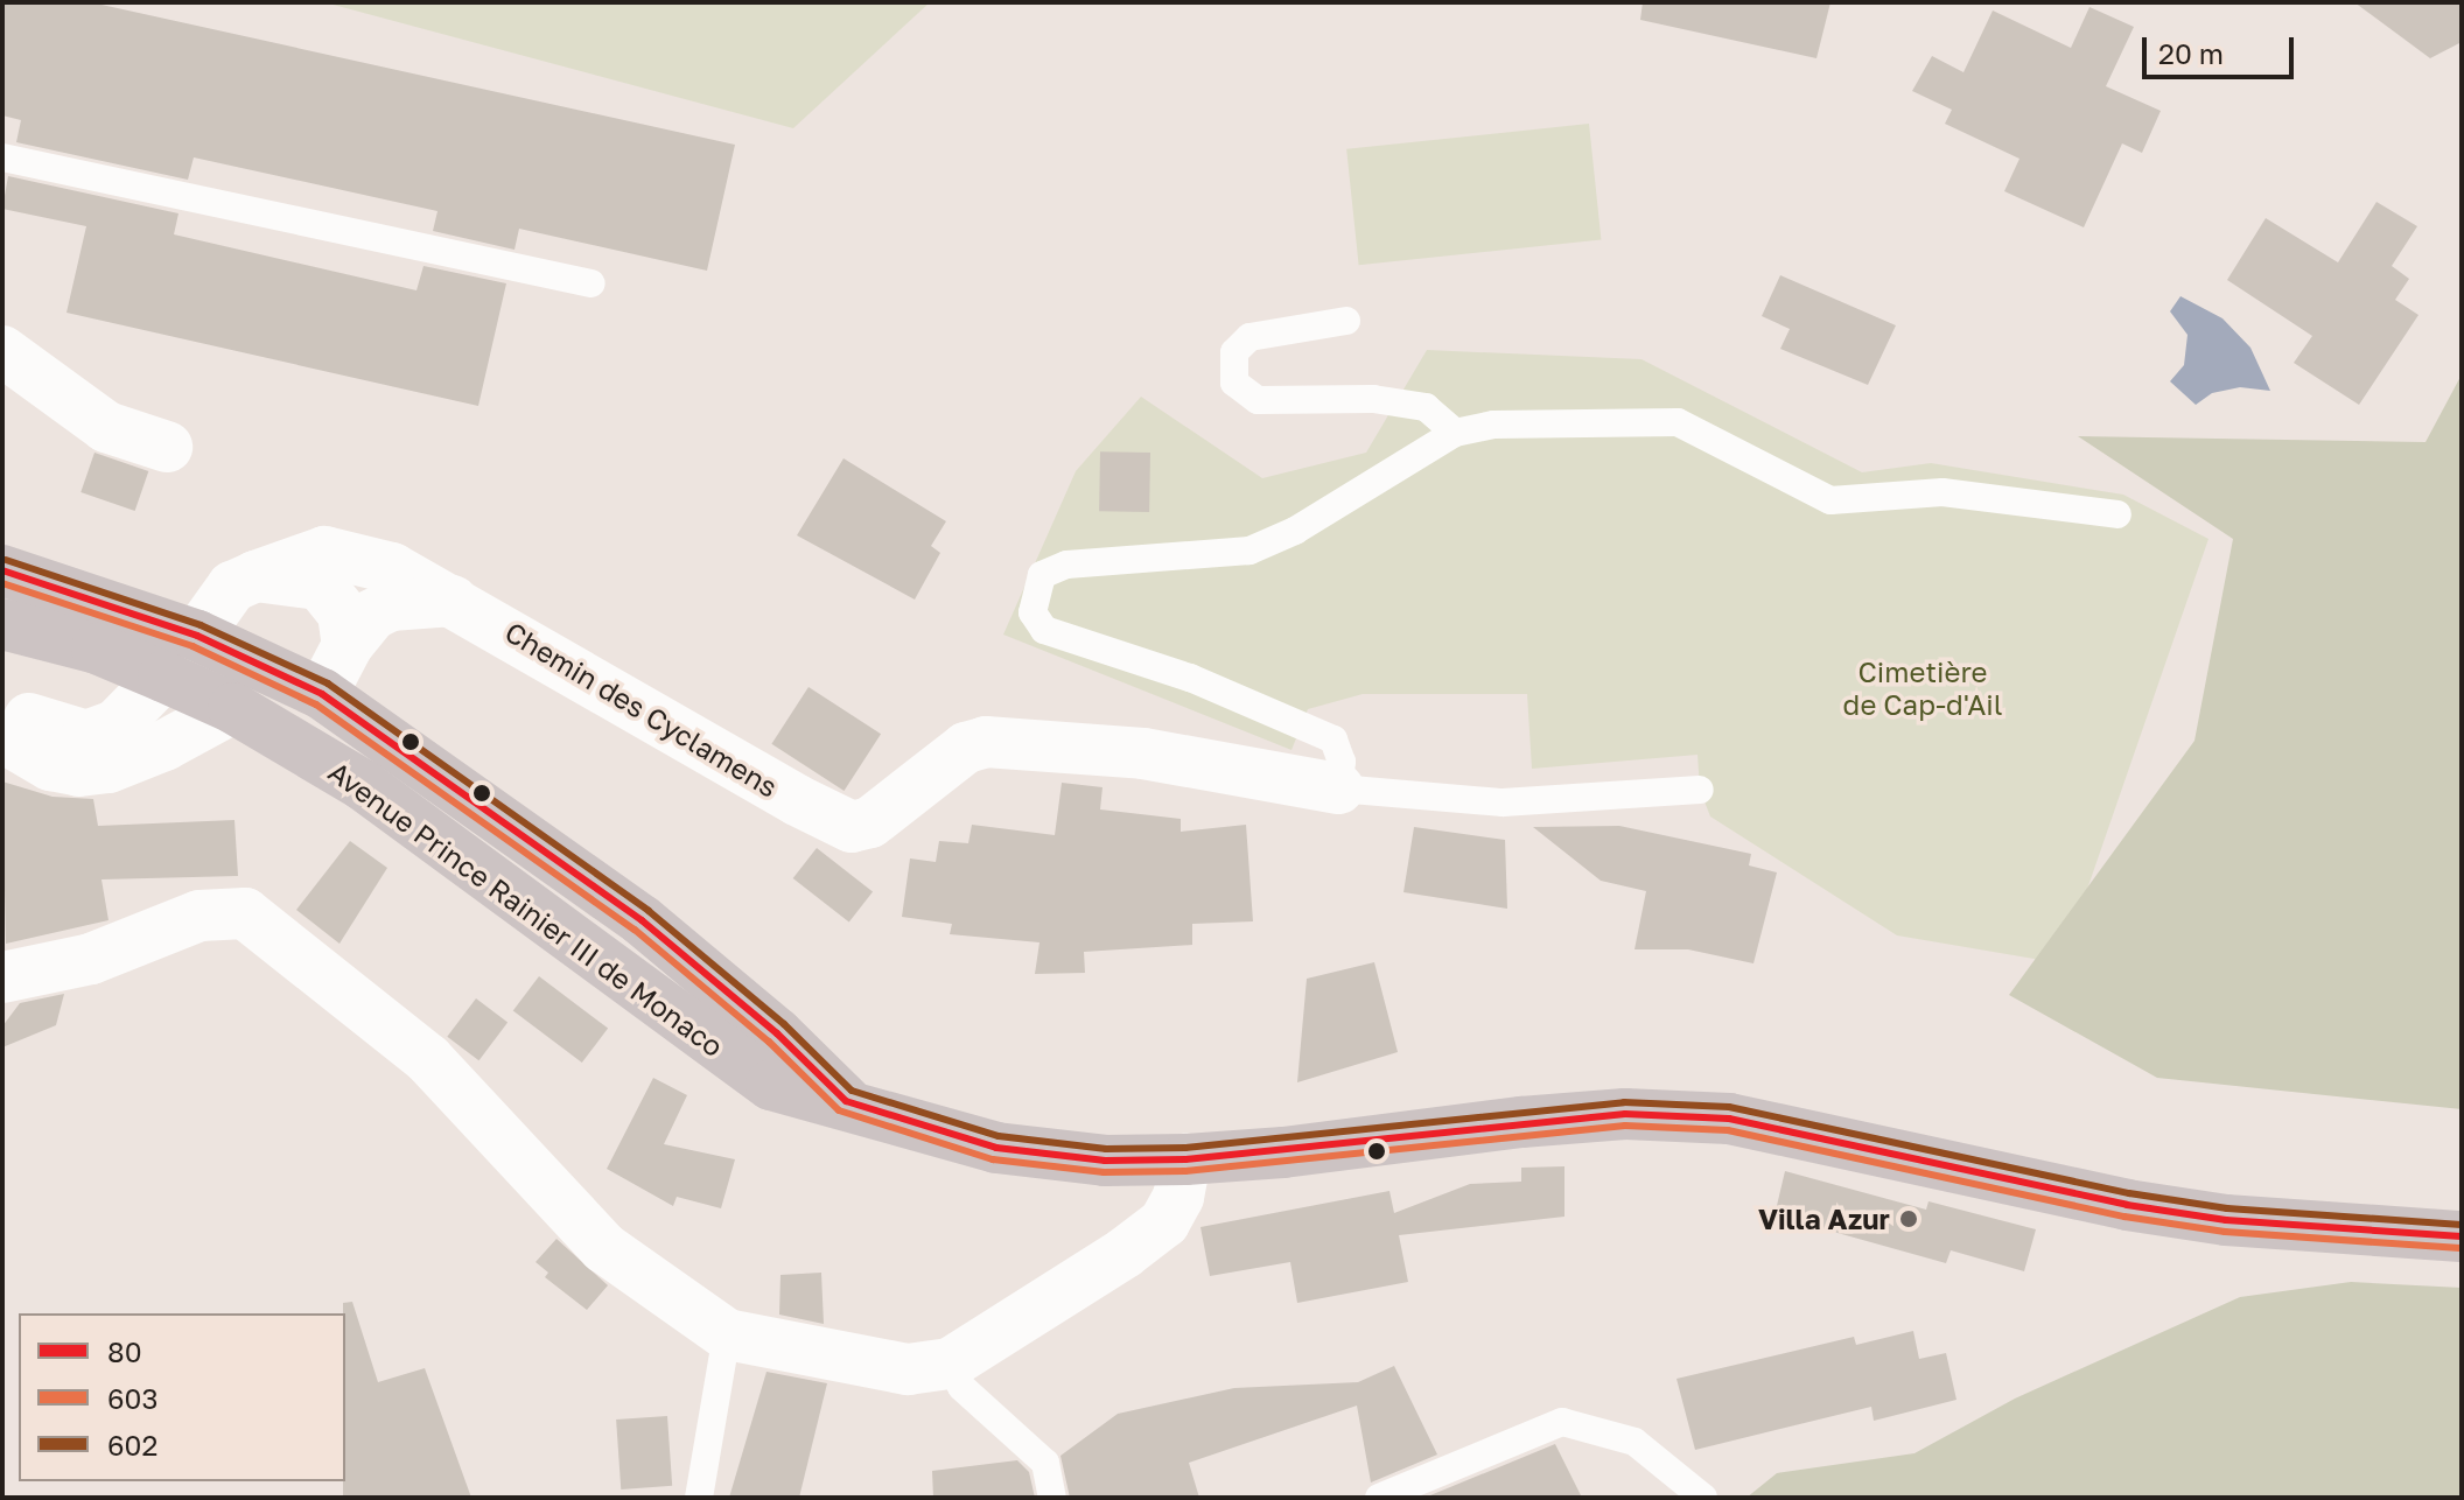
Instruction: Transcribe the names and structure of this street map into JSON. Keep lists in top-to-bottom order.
{
  "streets": {
    "main road": ["Avenue Prince Rainier III de Monaco"],
    "street": ["Chemin des Cyclamens"]
  },
  "crossings": [
    ["Chemin des Cyclamens", "Avenue Prince Rainier III de Monaco"]
  ],
  "parks": ["Cimetière de Cap-d'Ail"],
  "places": ["Villa Azur"],
  "lines": ["transit line 602", "transit line 80", "transit line 603"],
  "legend": ["80", "603", "602"],
  "scale_bar": "20 m"
}
